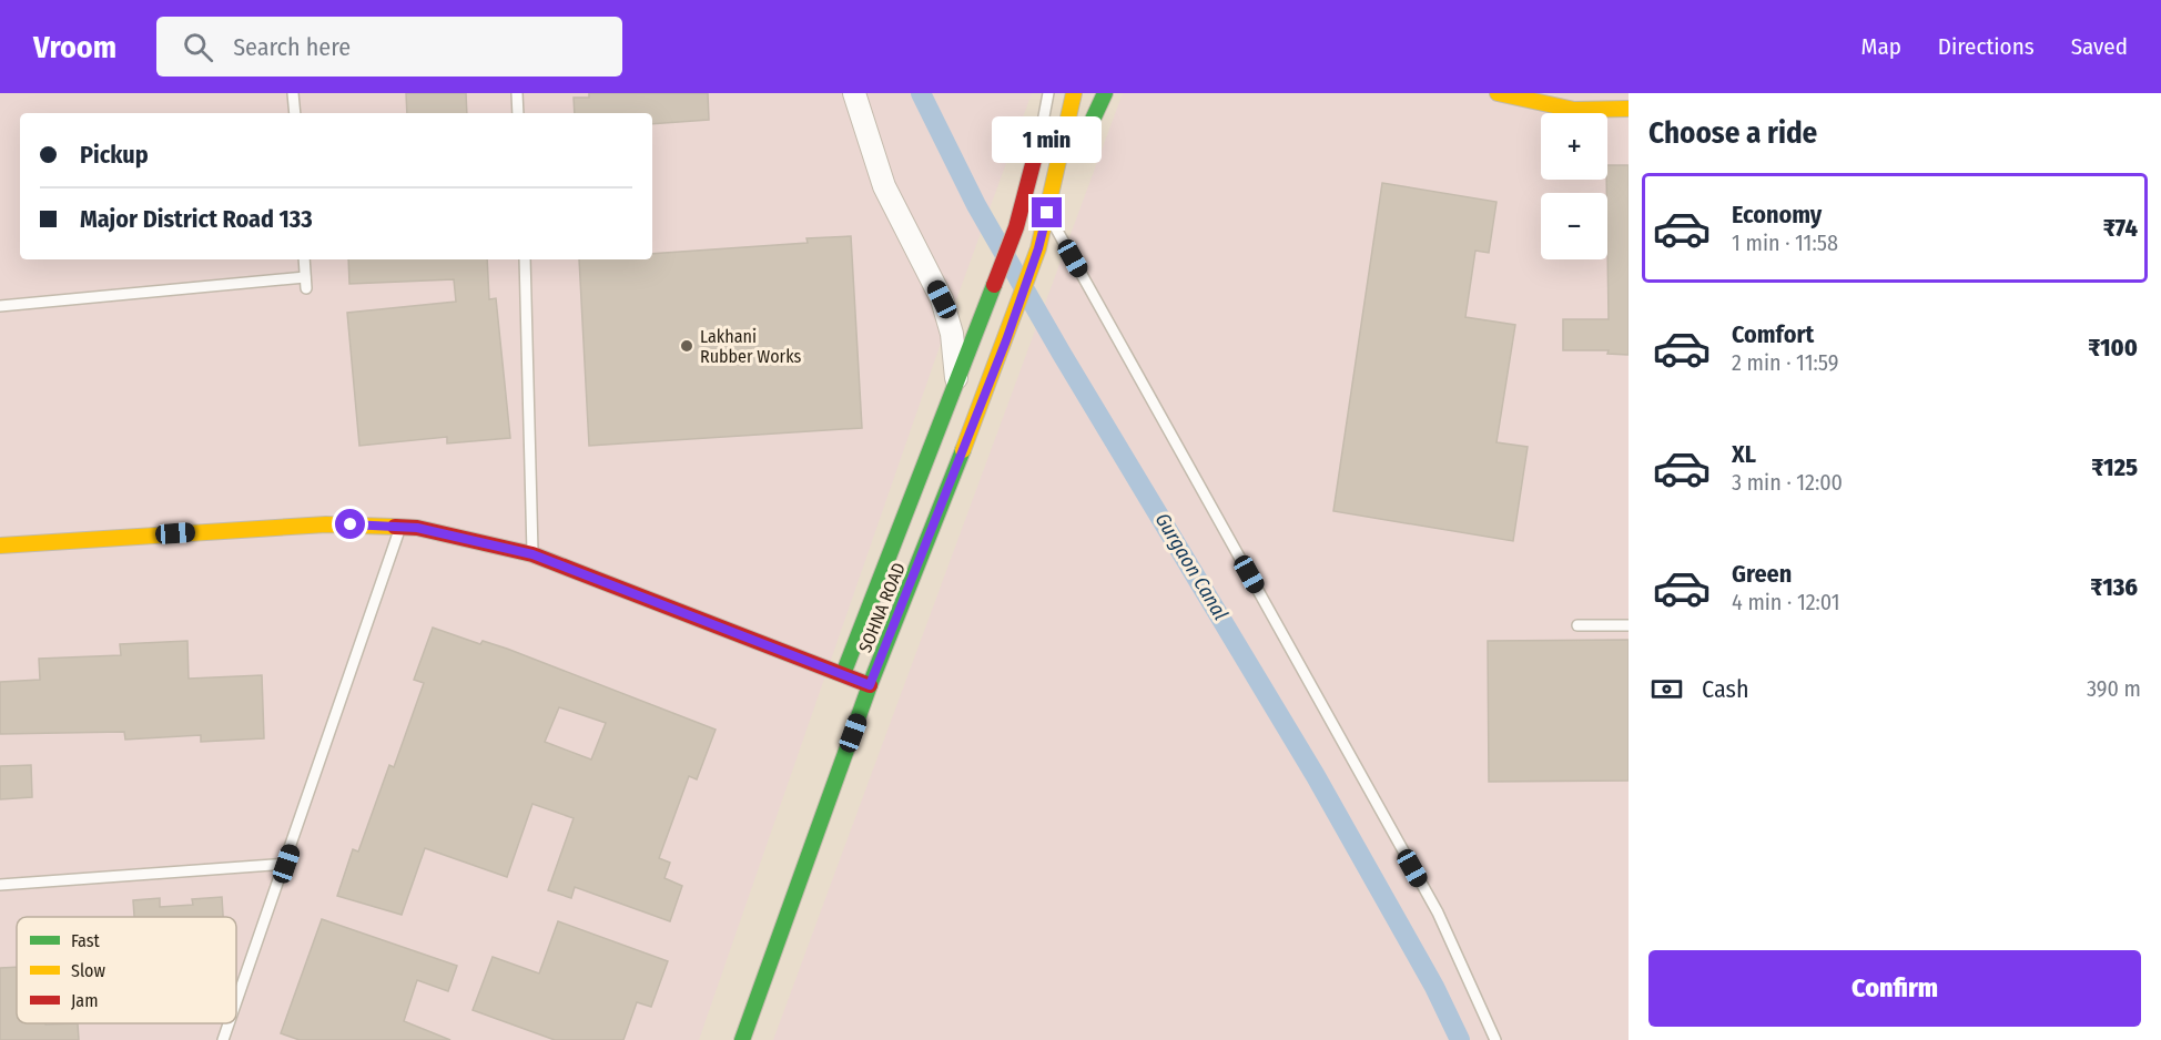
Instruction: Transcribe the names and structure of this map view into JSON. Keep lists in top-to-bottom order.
{
  "streets": {
    "street": ["SOHNA ROAD"]
  },
  "water": ["Gurgaon Canal"],
  "places": ["Lakhani Rubber Works"],
  "legend": ["Fast", "Slow", "Jam"],
  "page": {
    "header": "Vroom",
    "search": "Search here",
    "nav": ["Map", "Directions", "Saved"],
    "heading": "Choose a ride",
    "map_buttons": ["+", "−"],
    "banner": ["Pickup", "Major District Road 133"],
    "bubble": "1 min",
    "list": [
      {
        "name": "Economy",
        "note": "1 min · 11:58",
        "value": "₹74"
      },
      {
        "name": "Comfort",
        "note": "2 min · 11:59",
        "value": "₹100"
      },
      {
        "name": "XL",
        "note": "3 min · 12:00",
        "value": "₹125"
      },
      {
        "name": "Green",
        "note": "4 min · 12:01",
        "value": "₹136"
      }
    ],
    "pay": ["Cash", "390 m"],
    "buttons": "Confirm"
  }
}
